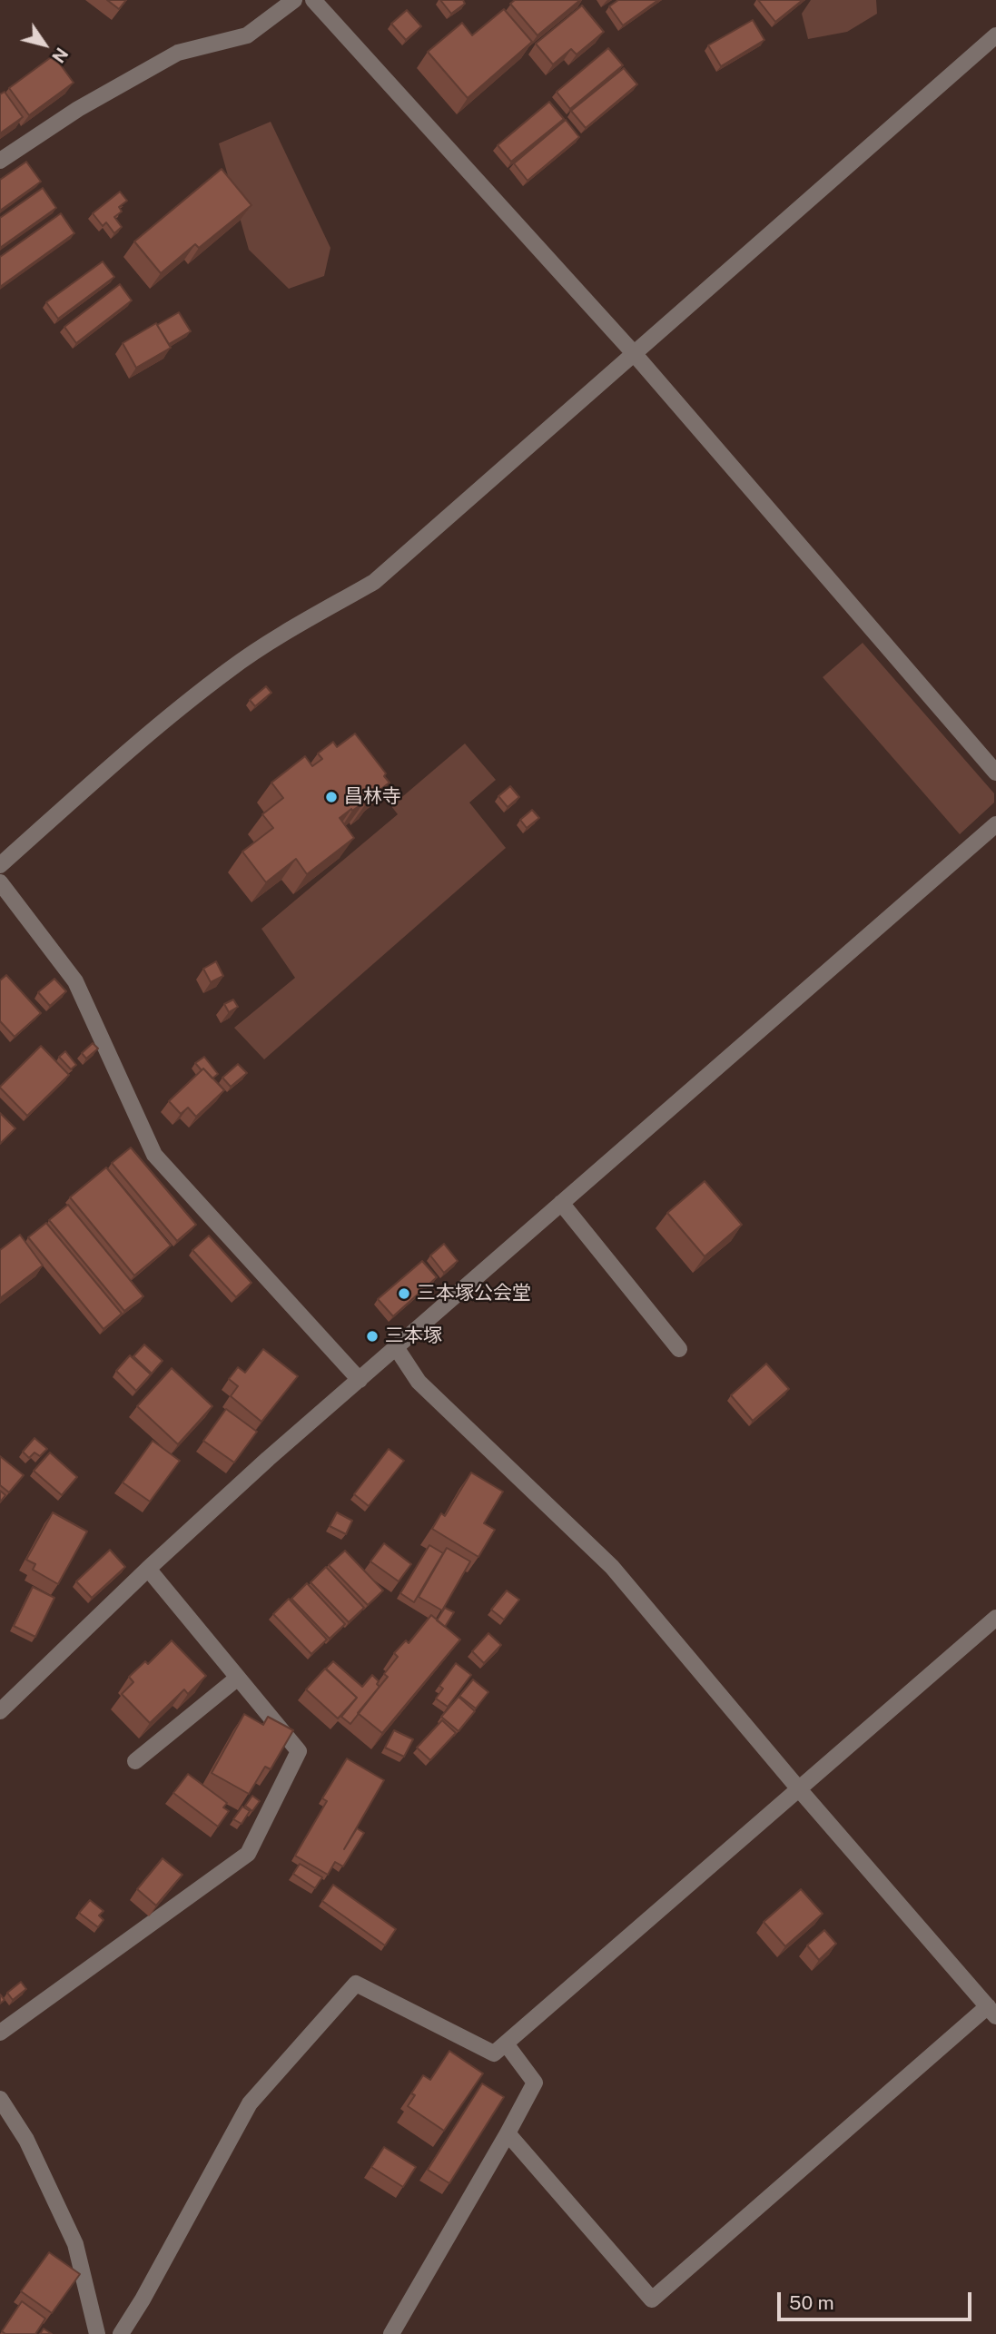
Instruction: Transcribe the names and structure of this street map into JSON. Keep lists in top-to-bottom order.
{
  "places": ["昌林寺", "三本塚公会堂", "三本塚"],
  "scale_bar": "50 m",
  "north": "bottom right"
}
